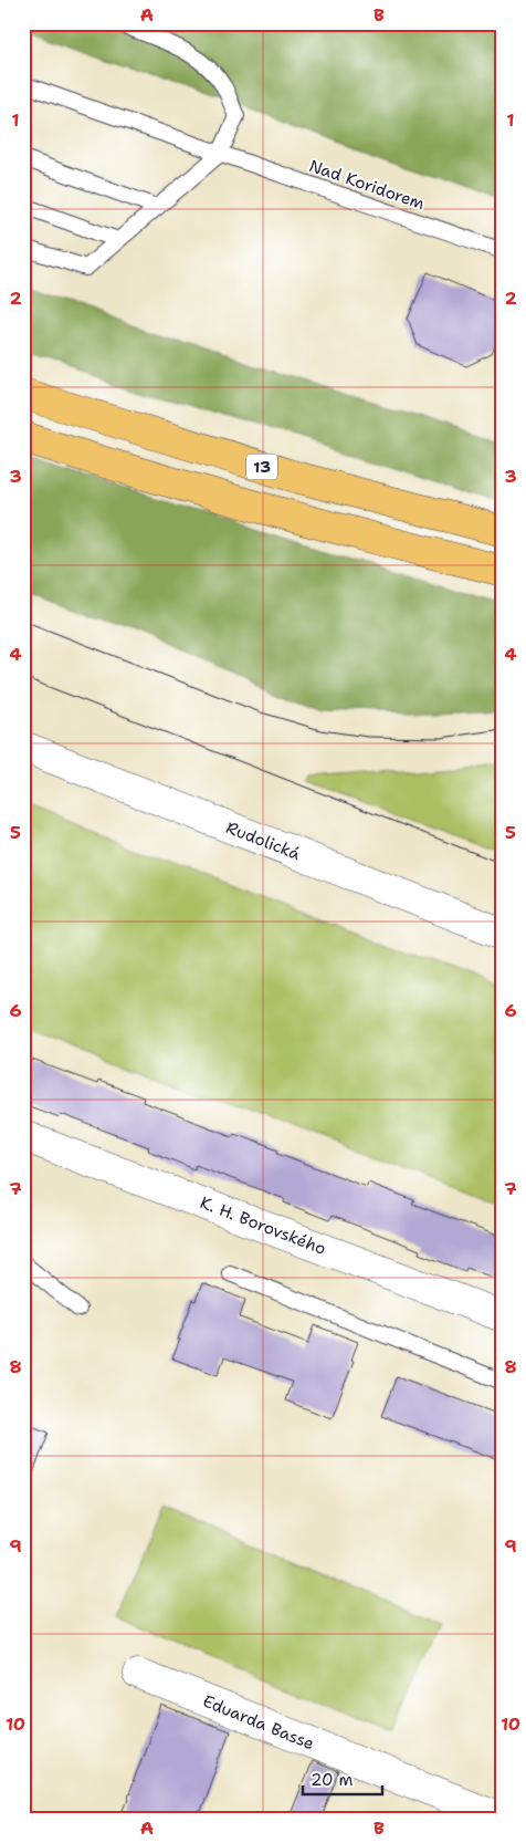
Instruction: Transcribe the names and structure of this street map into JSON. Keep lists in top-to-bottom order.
{
  "streets": {
    "highway": ["13"],
    "street": ["Rudolická", "K. H. Borovského", "Eduarda Basse"],
    "lane": ["Nad Koridorem"]
  },
  "scale_bar": "20 m",
  "grid": {
    "columns": ["A", "B"],
    "rows": [
      "1",
      "2",
      "3",
      "4",
      "5",
      "6",
      "7",
      "8",
      "9",
      "10"
    ]
  }
}
